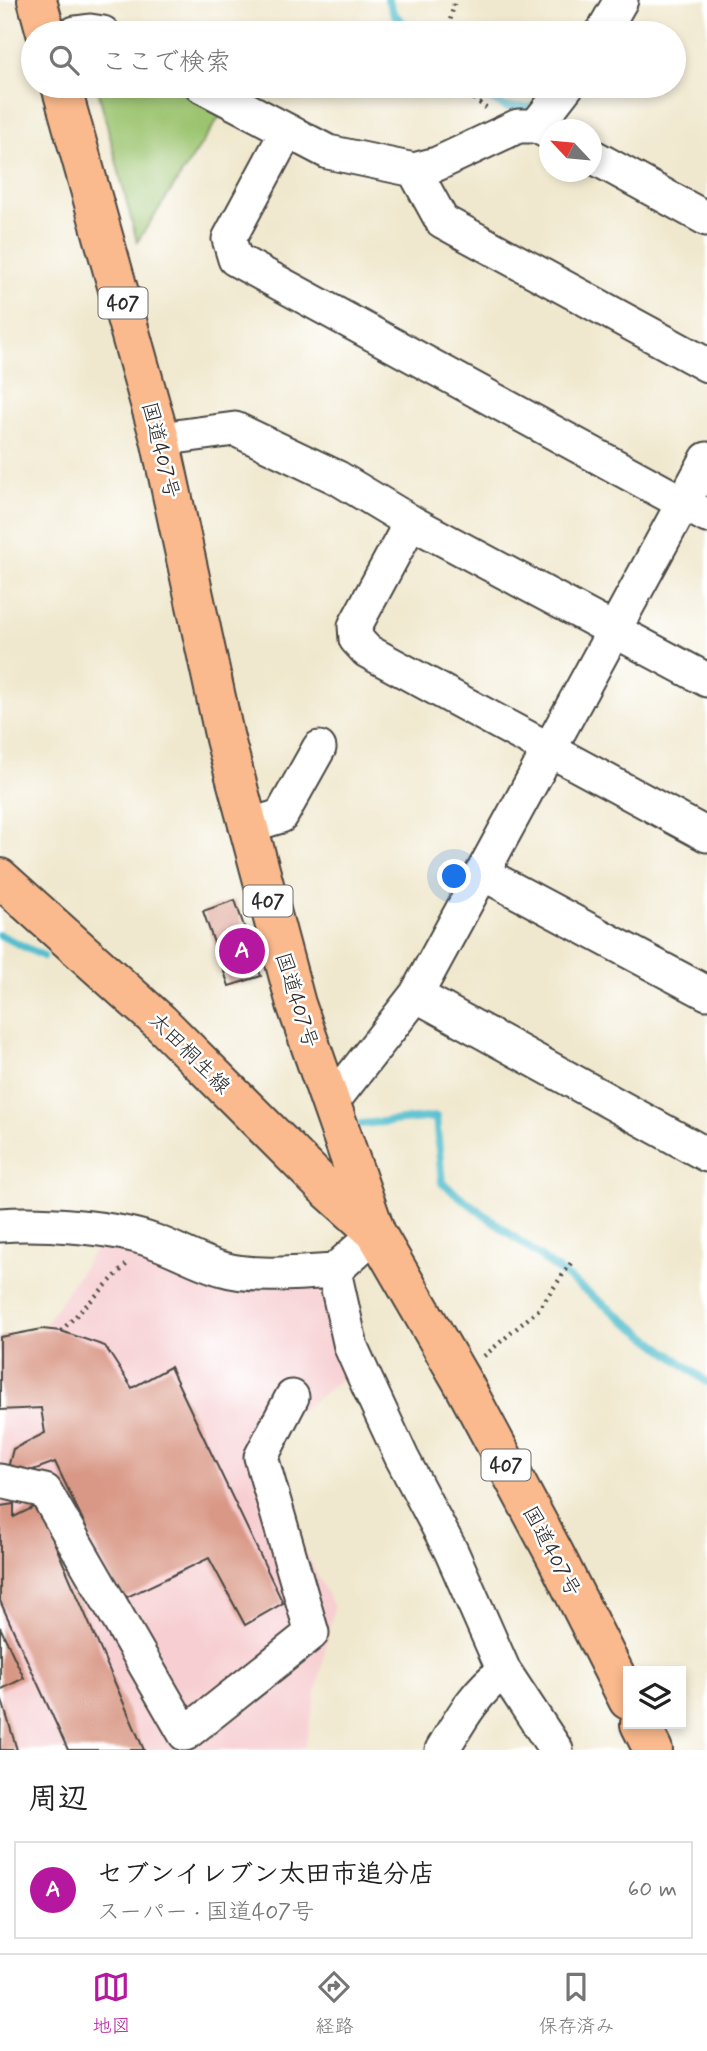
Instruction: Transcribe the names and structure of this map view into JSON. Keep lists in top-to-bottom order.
{
  "streets": {
    "main road": ["407", "国道407号", "太田桐生線"]
  },
  "crossings": [
    ["国道407号", "太田桐生線"]
  ],
  "north": "top left",
  "page": {
    "search": "ここで検索",
    "pins": "A",
    "heading": "周辺",
    "list": [
      {
        "mark": "A",
        "name": "セブンイレブン太田市追分店",
        "note": "スーパー · 国道407号",
        "value": "60 m"
      }
    ],
    "nav": ["地図", "経路", "保存済み"]
  }
}
